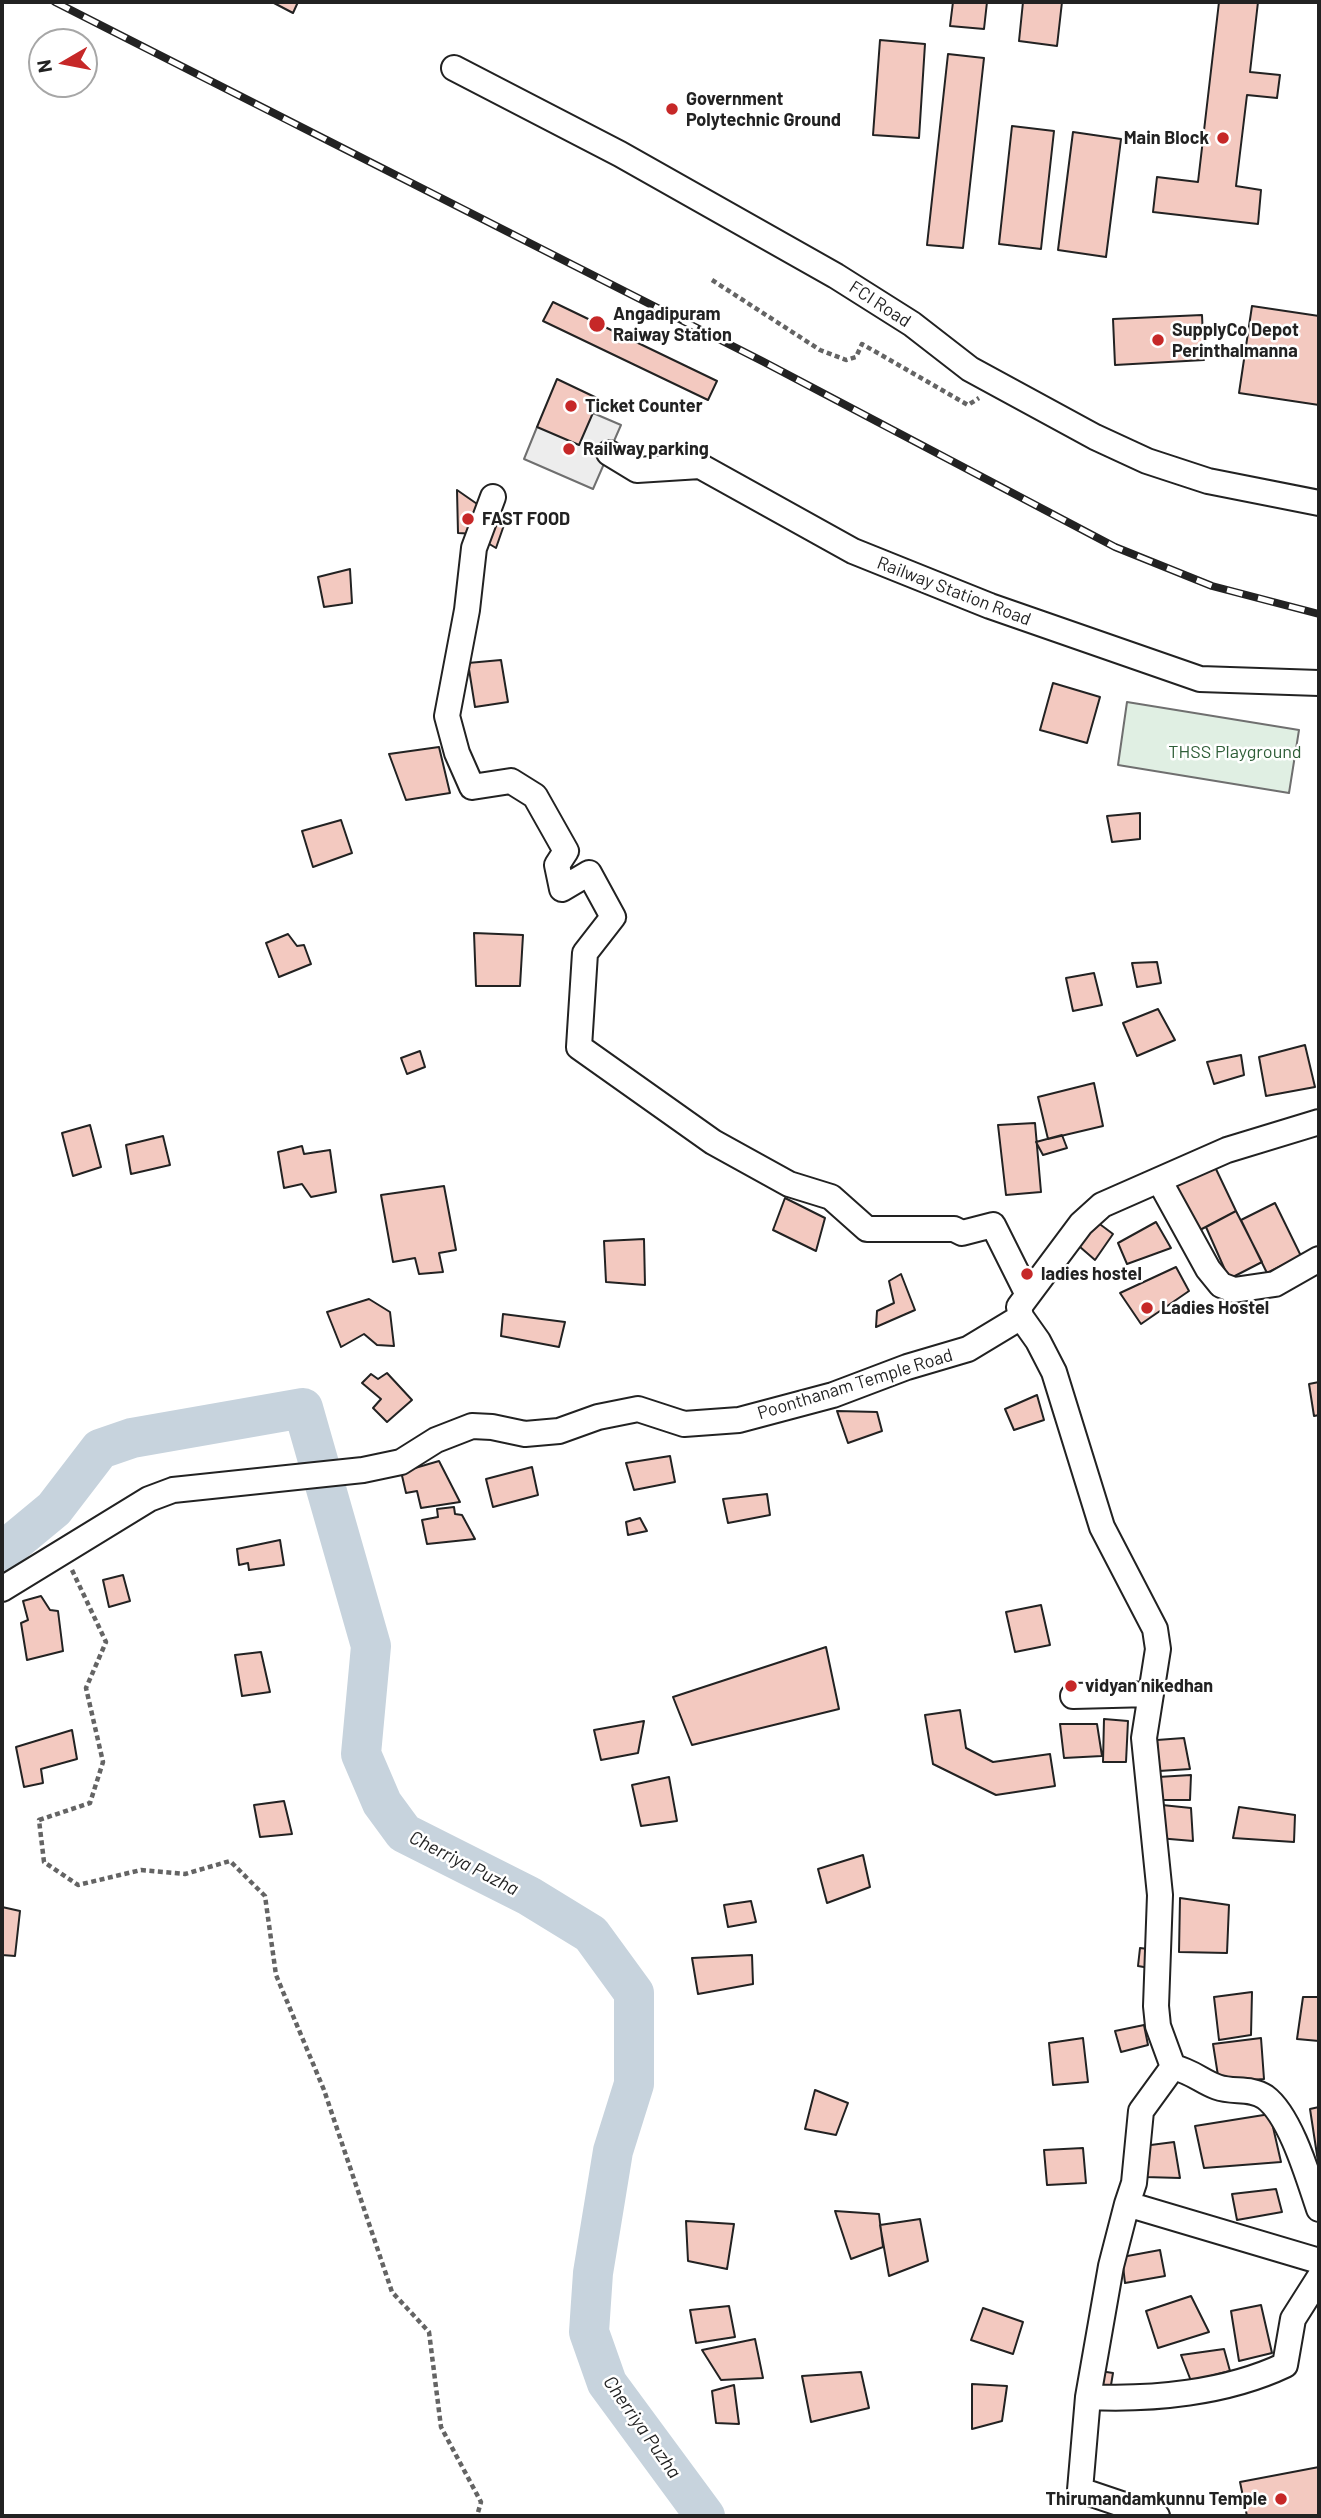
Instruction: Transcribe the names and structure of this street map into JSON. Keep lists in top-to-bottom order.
{
  "streets": {
    "street": ["FCI Road", "Railway Station Road", "Poonthanam Temple Road"]
  },
  "water": ["Cherriya Puzha"],
  "parks": ["THSS Playground"],
  "places": [
    "Government Polytechnic Ground",
    "Main Block",
    "Angadipuram Raiway Station",
    "SupplyCo Depot Perinthalmanna",
    "Ticket Counter",
    "Railway parking",
    "FAST FOOD",
    "ladies hostel",
    "Ladies Hostel",
    "vidyan nikedhan",
    "Thirumandamkunnu Temple"
  ],
  "north": "left"
}
